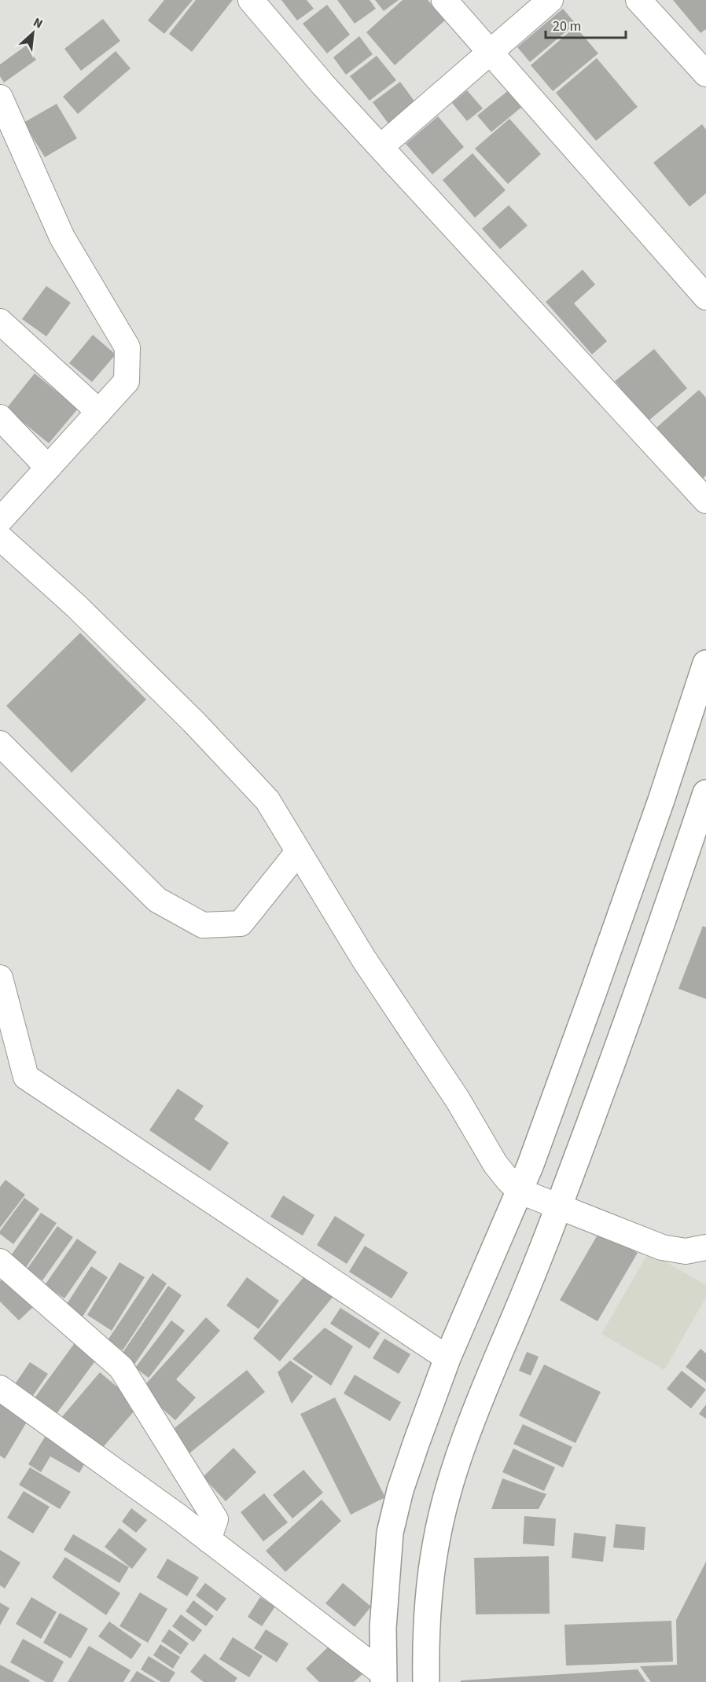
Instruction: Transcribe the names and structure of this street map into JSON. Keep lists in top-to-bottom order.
{
  "scale_bar": "20 m",
  "north": "top right"
}
